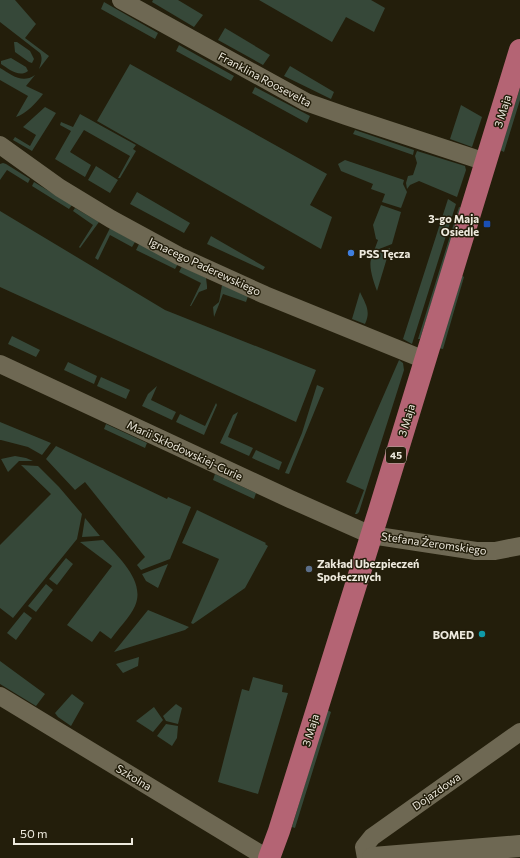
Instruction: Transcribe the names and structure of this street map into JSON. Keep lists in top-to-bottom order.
{
  "streets": {
    "main road": ["3 Maja", "45"],
    "street": [
      "Franklina Roosevelta",
      "Ignacego Paderewskiego",
      "Marii Skłodowskiej-Curie",
      "Stefana Żeromskiego",
      "Szkolna",
      "Dojazdowa"
    ]
  },
  "crossings": [
    ["Franklina Roosevelta", "3 Maja"],
    ["3 Maja", "Ignacego Paderewskiego"],
    ["3 Maja", "Marii Skłodowskiej-Curie"],
    ["3 Maja", "Stefana Żeromskiego"],
    ["3 Maja", "Szkolna"],
    ["Marii Skłodowskiej-Curie", "Stefana Żeromskiego"]
  ],
  "places": {
    "transit": ["3-go Maja Osiedle"],
    "other": ["PSS Tęcza", "Zakład Ubezpieczeń Społecznych", "BOMED"]
  },
  "scale_bar": "50 m"
}
